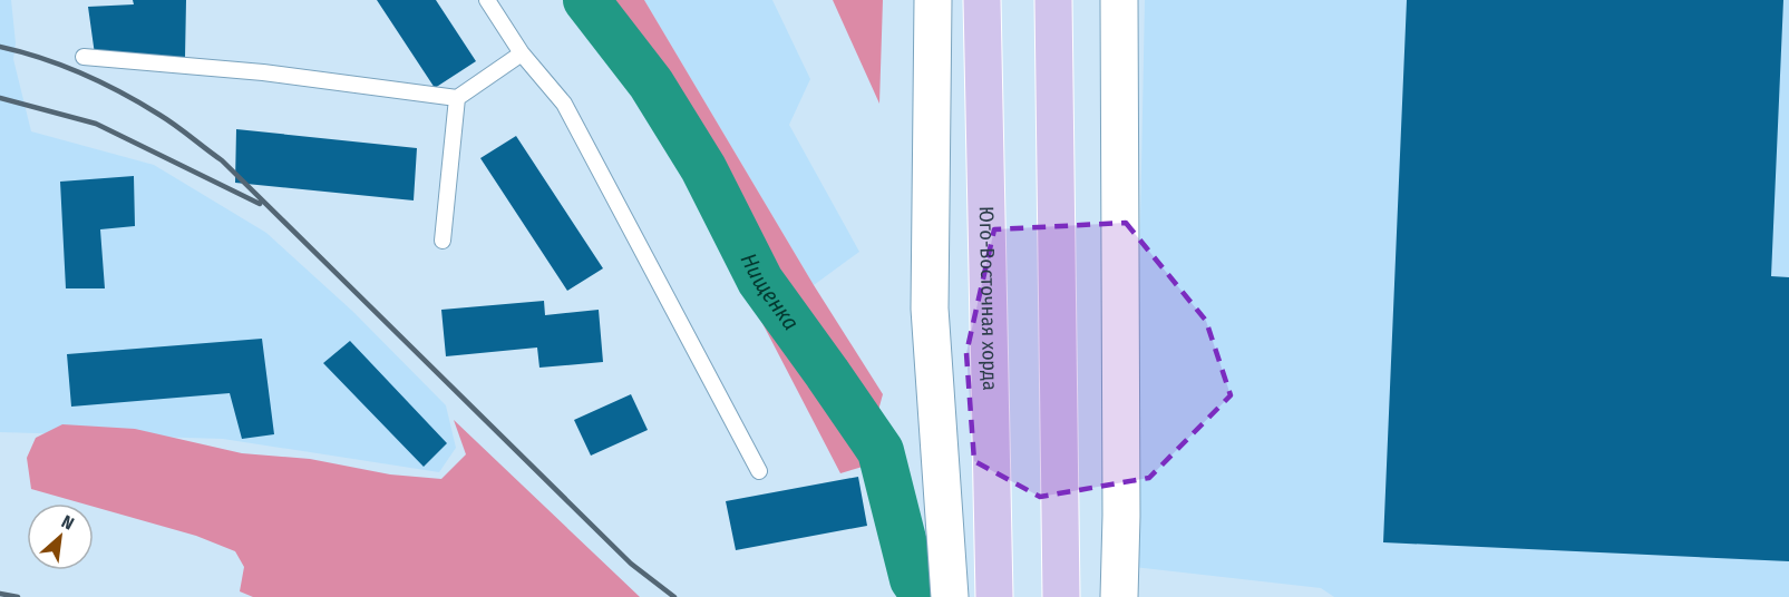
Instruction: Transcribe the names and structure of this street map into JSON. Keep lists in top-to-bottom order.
{
  "streets": {
    "main road": ["Юго-Восточная хорда"]
  },
  "water": ["Нищенка"],
  "north": "top right"
}
